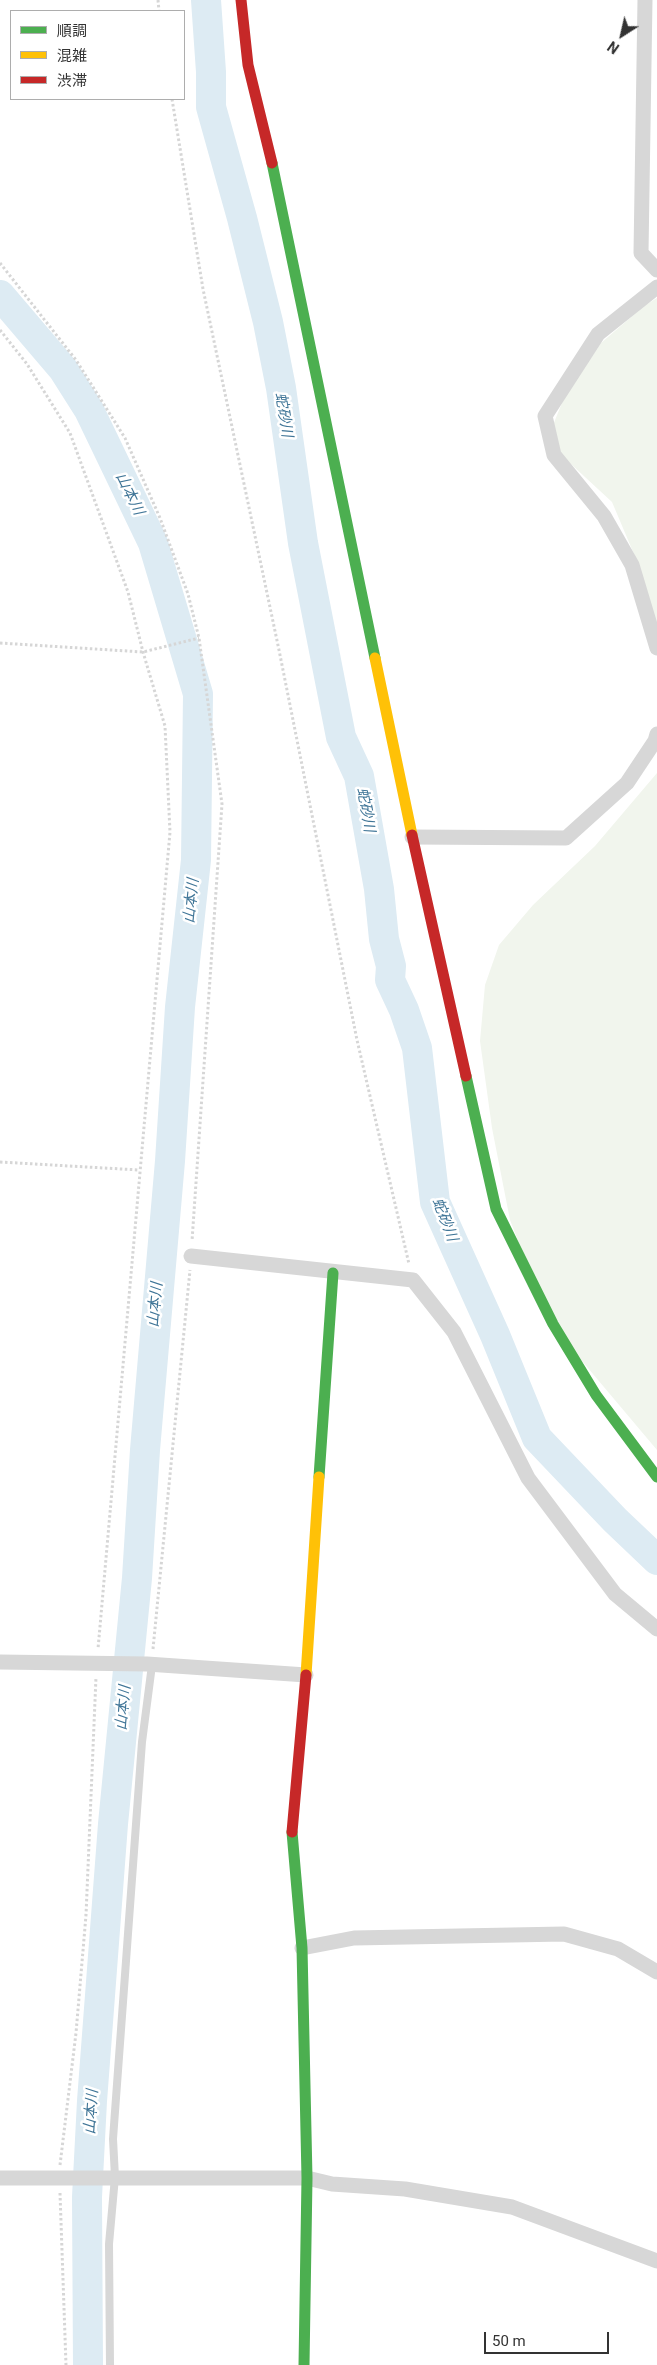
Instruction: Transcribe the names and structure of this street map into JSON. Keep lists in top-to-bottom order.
{
  "water": ["蛇砂川", "山本川"],
  "legend": ["順調", "混雑", "渋滞"],
  "scale_bar": "50 m",
  "north": "bottom left"
}
